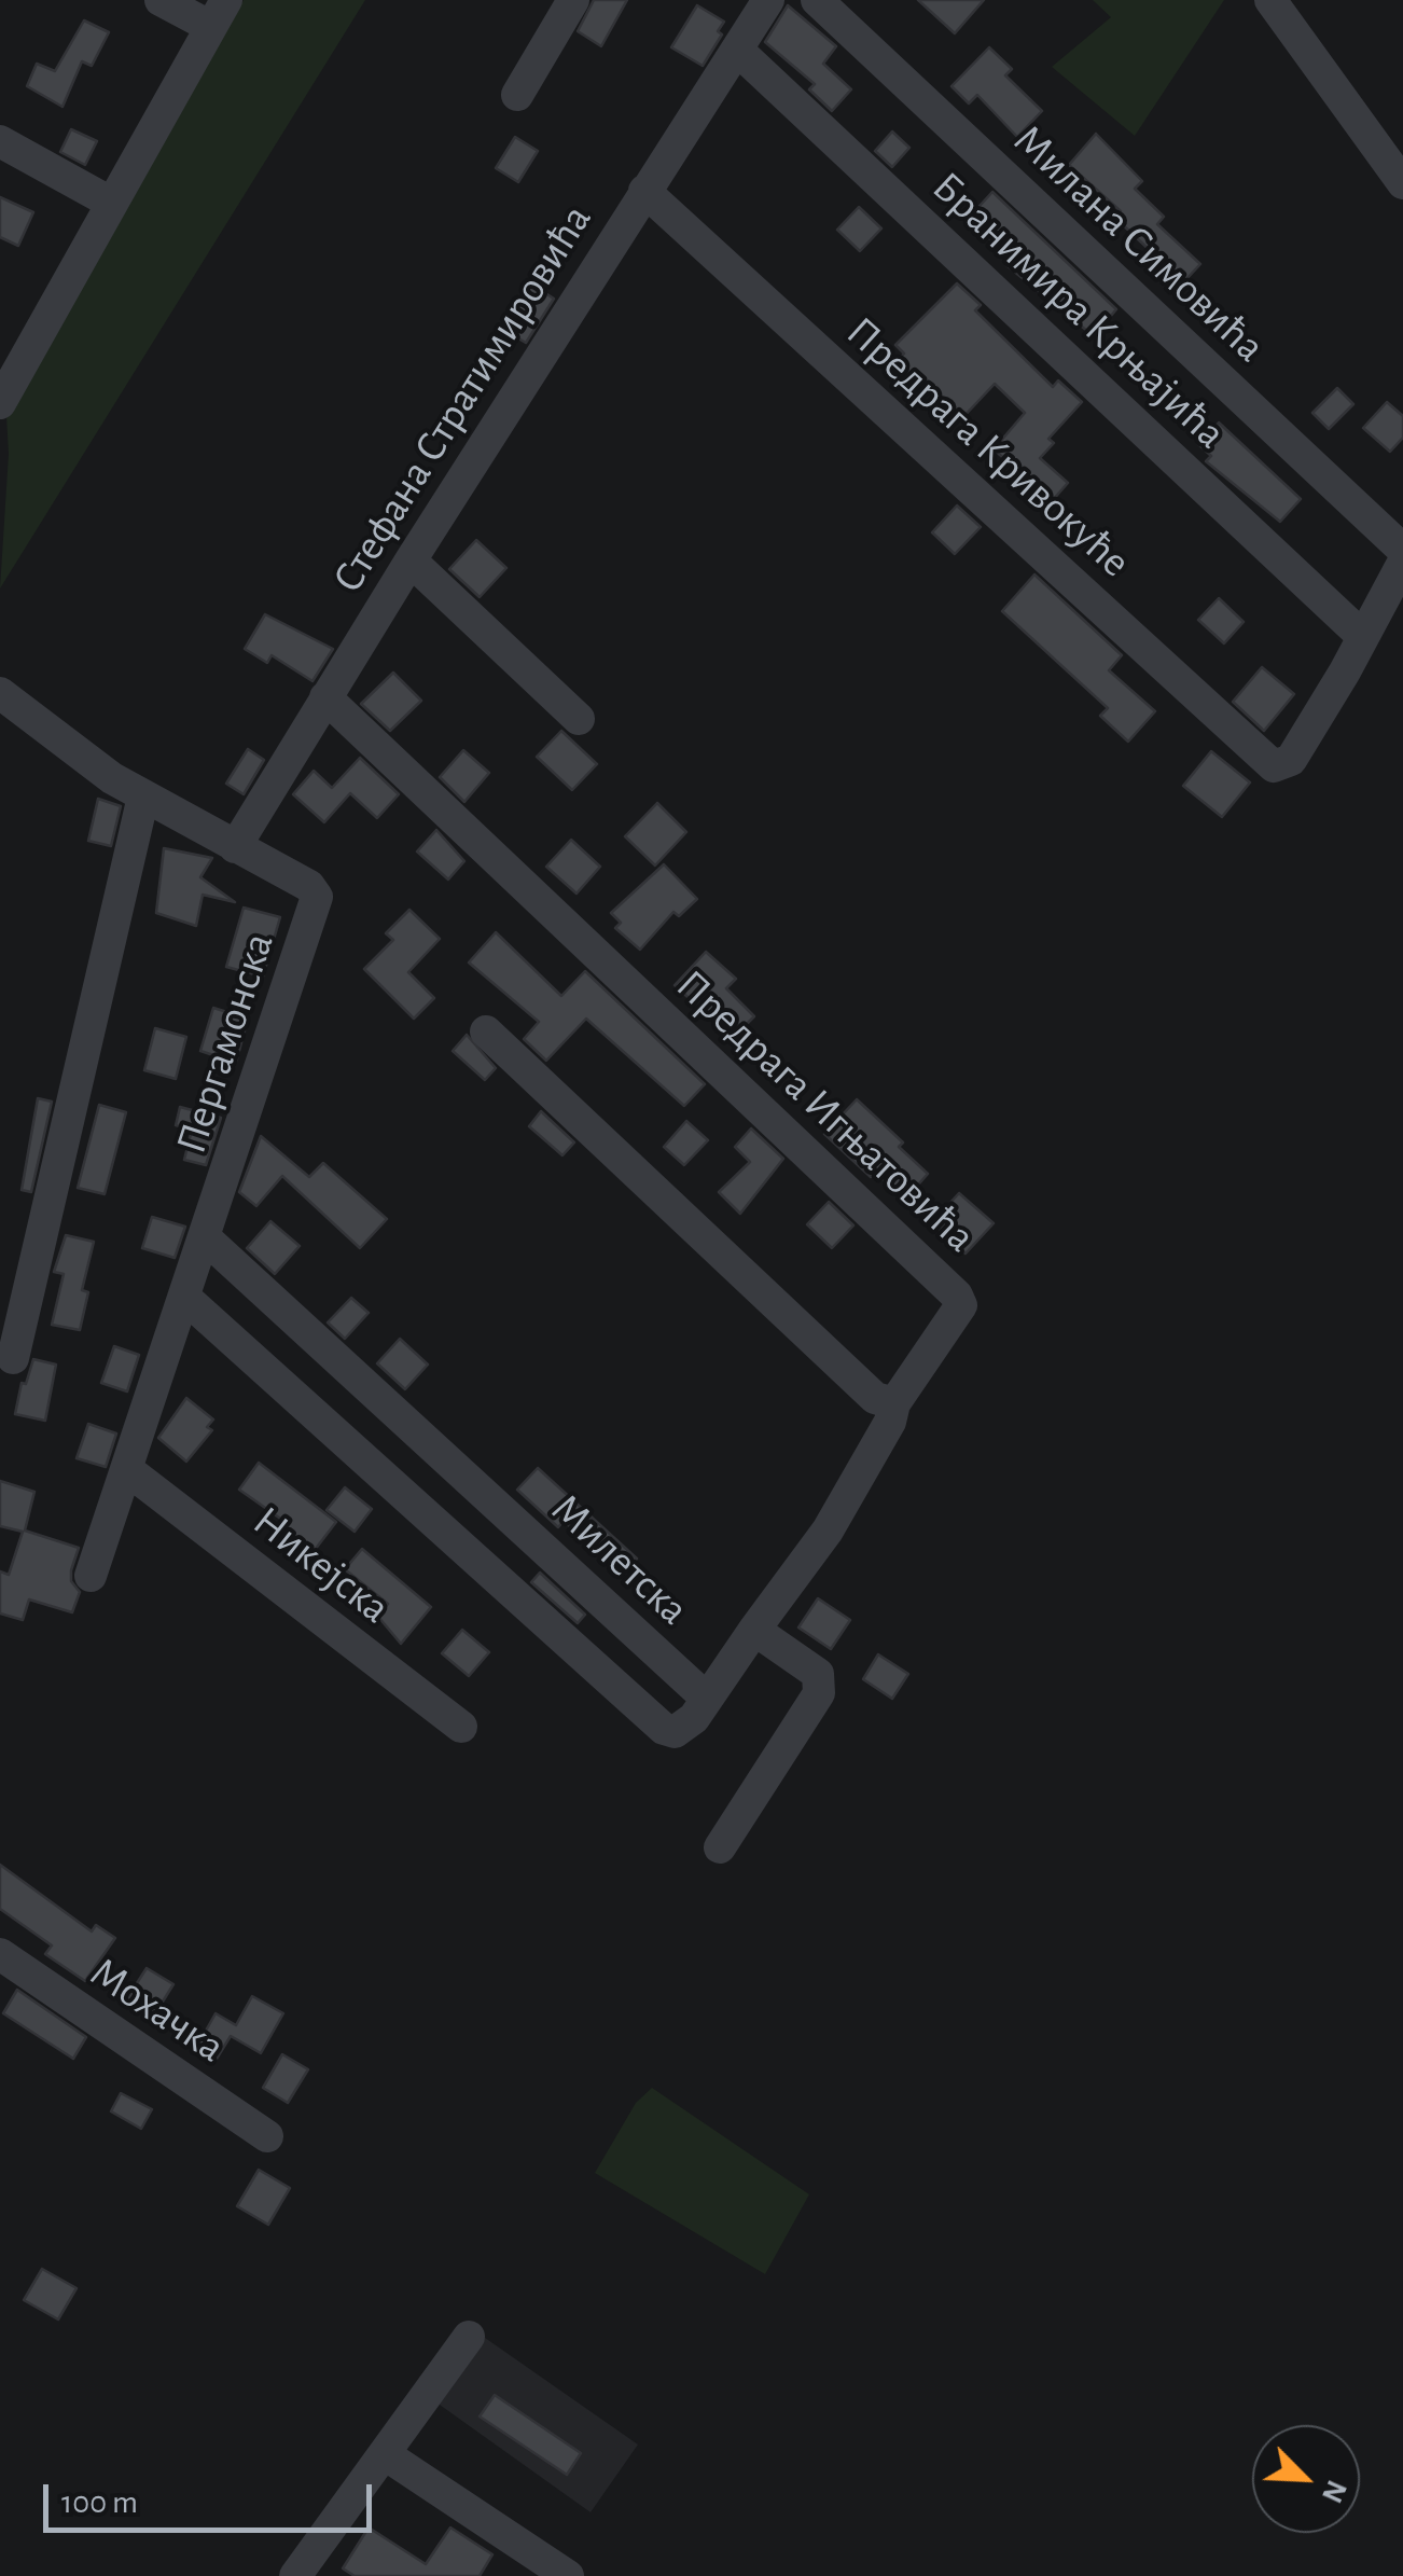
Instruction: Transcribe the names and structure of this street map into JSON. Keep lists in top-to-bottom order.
{
  "streets": {
    "street": [
      "Милана Симовића",
      "Бранимира Крњајића",
      "Стефана Стратимировића",
      "Предрага Кривокуће",
      "Пергамонска",
      "Предрага Игњатовића",
      "Милетска",
      "Никејска",
      "Мохачка"
    ]
  },
  "crossings": [
    ["Бранимира Крњајића", "Стефана Стратимировића"],
    ["Бранимира Крњајића", "Предрага Кривокуће"],
    ["Стефана Стратимировића", "Предрага Кривокуће"],
    ["Стефана Стратимировића", "Пергамонска"],
    ["Стефана Стратимировића", "Предрага Игњатовића"],
    ["Пергамонска", "Милетска"],
    ["Пергамонска", "Никејска"]
  ],
  "scale_bar": "100 m",
  "north": "bottom right"
}
